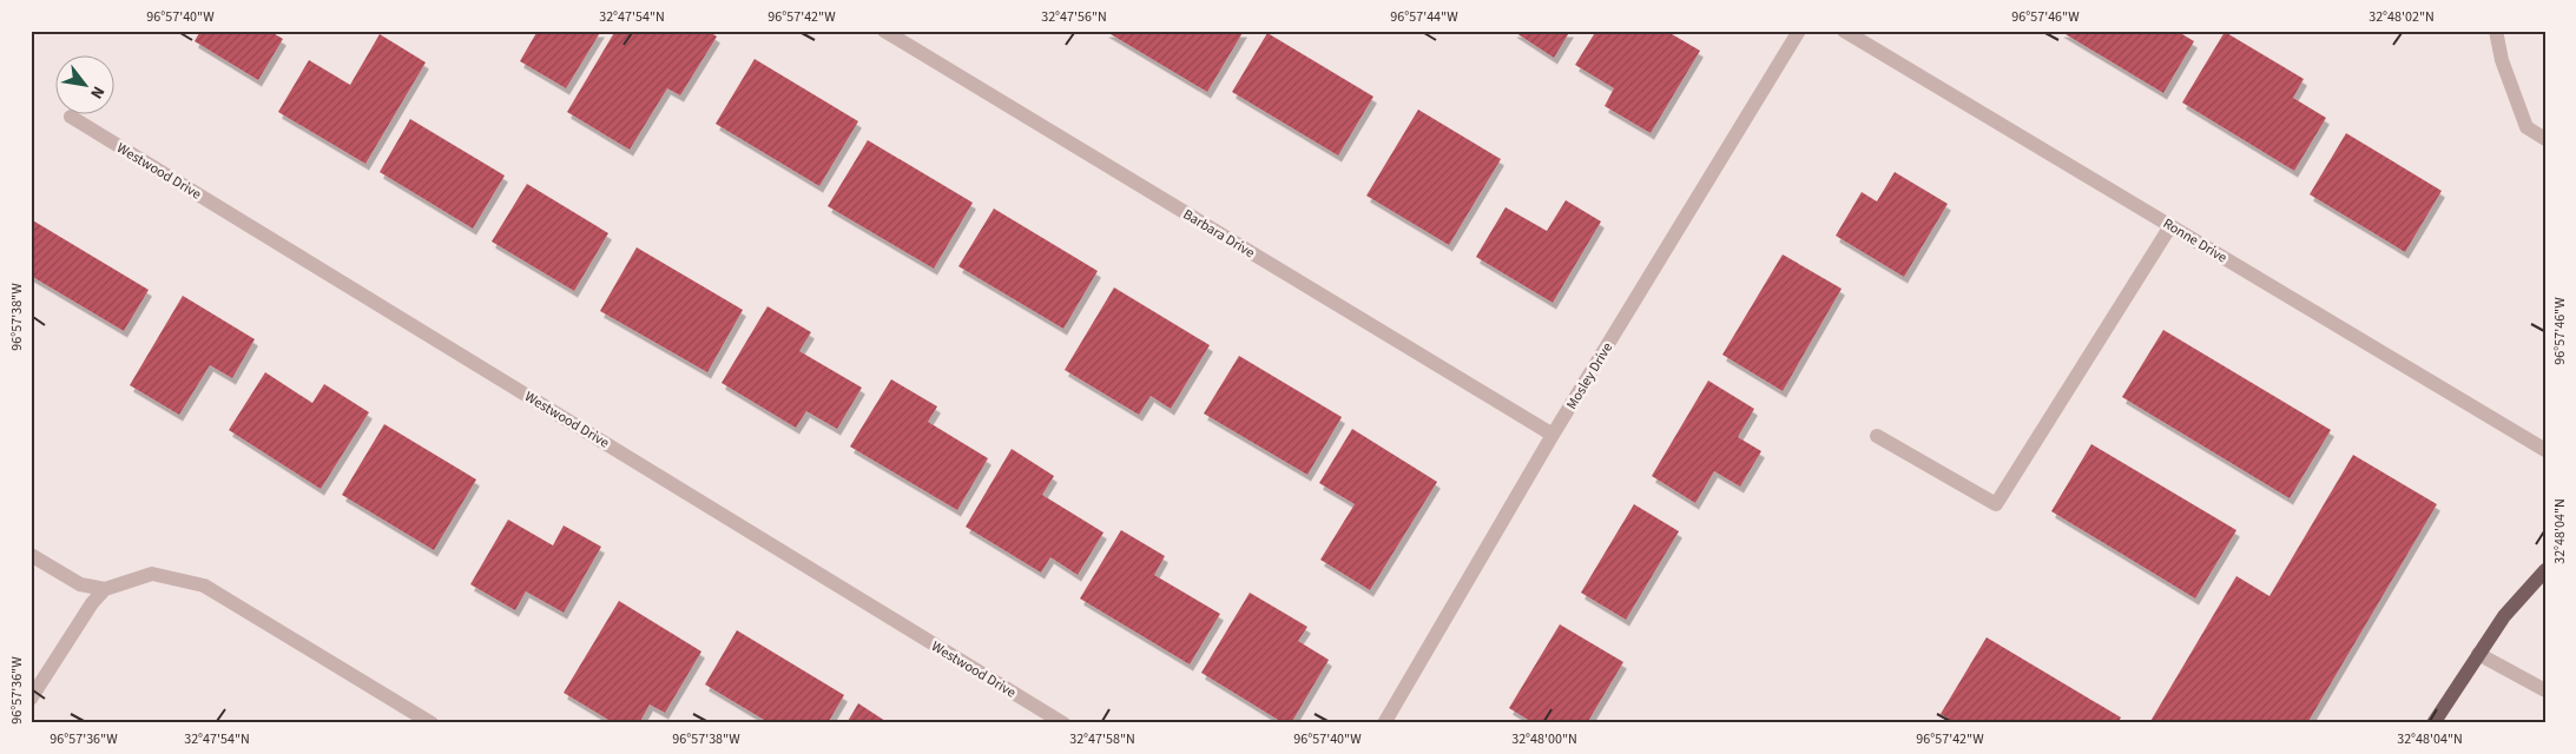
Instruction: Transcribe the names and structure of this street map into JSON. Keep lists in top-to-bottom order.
{
  "streets": {
    "street": [
      "Westwood Drive",
      "Barbara Drive",
      "Ronne Drive",
      "Mosley Drive"
    ]
  },
  "crossings": [
    ["Barbara Drive", "Mosley Drive"]
  ],
  "north": "bottom right",
  "coordinates": [
    "96°57'40\"W",
    "32°47'54\"N",
    "96°57'42\"W",
    "32°47'56\"N",
    "96°57'44\"W",
    "96°57'46\"W",
    "32°48'02\"N",
    "96°57'38\"W",
    "32°48'04\"N",
    "96°57'36\"W",
    "32°47'58\"N",
    "32°48'00\"N"
  ]
}
